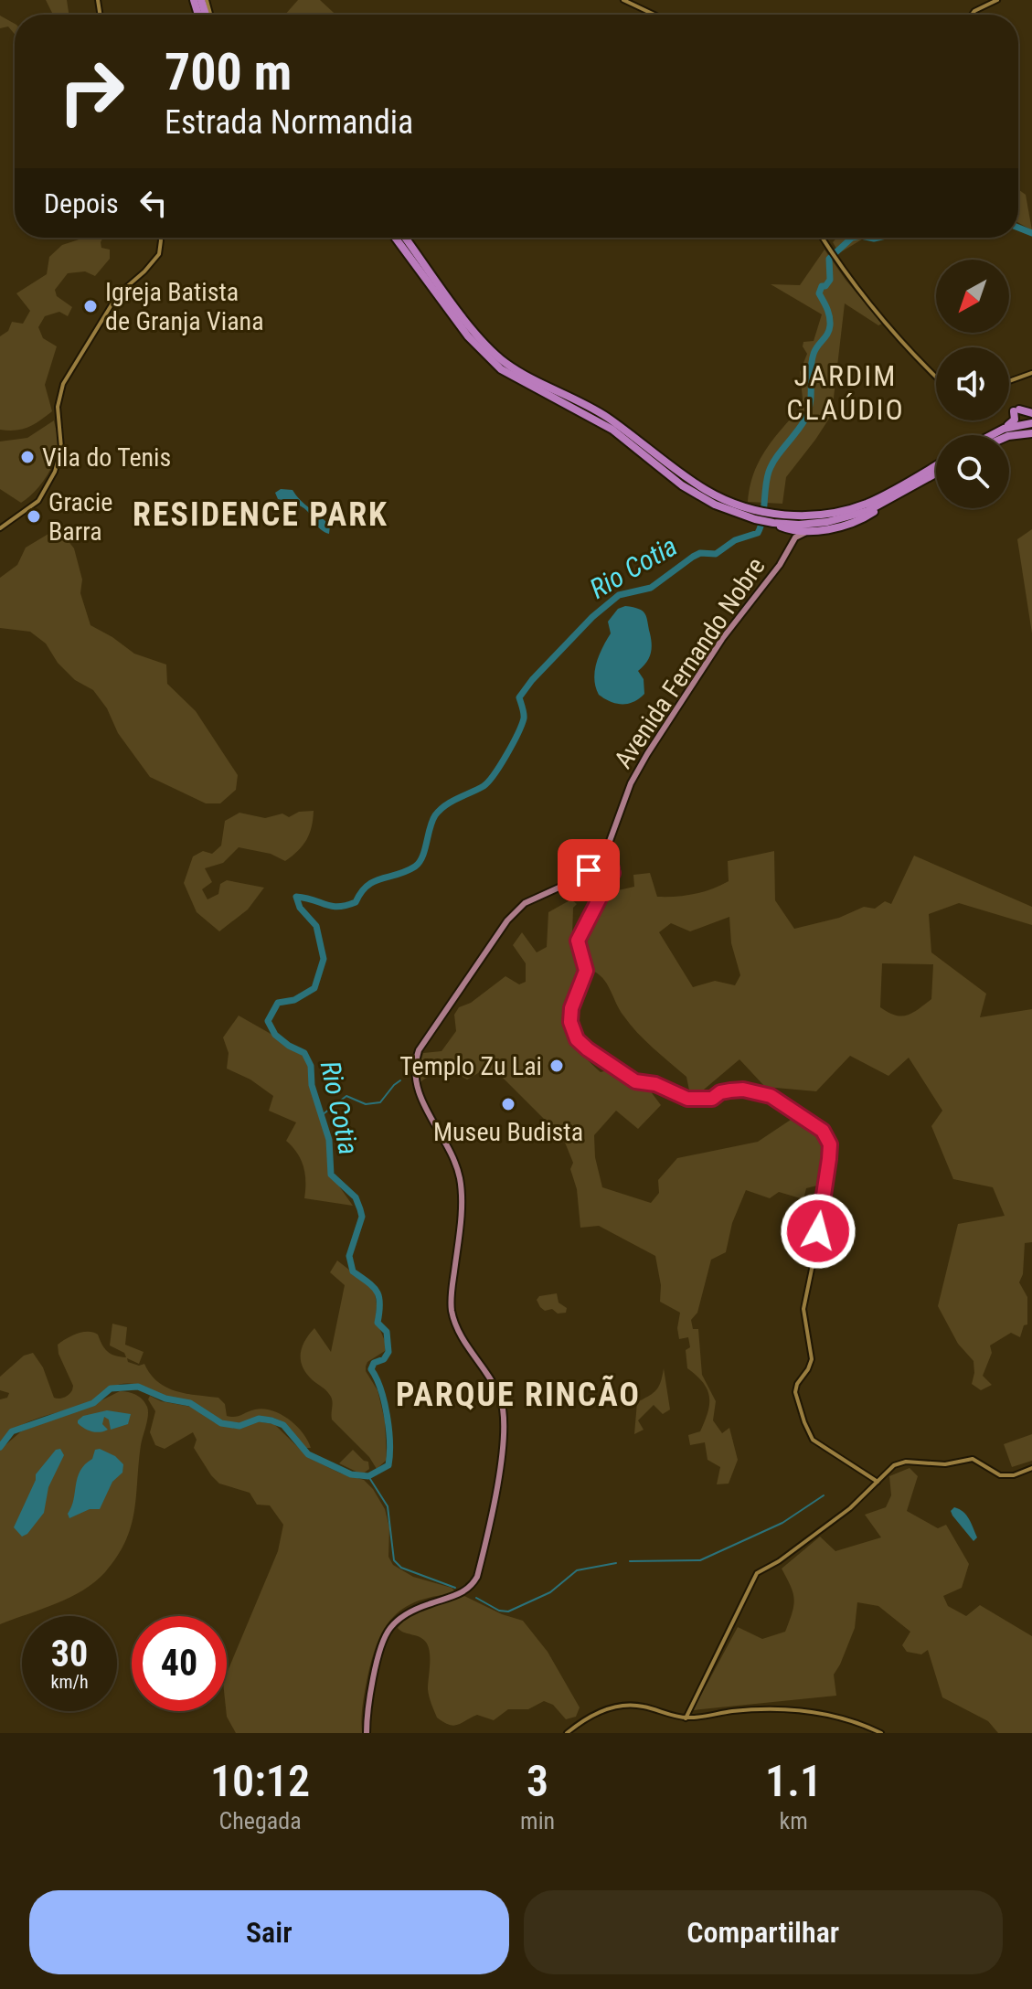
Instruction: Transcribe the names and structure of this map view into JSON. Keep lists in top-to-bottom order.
{
  "streets": {
    "main road": ["Avenida Fernando Nobre"]
  },
  "districts": ["JARDIM CLAÚDIO", "RESIDENCE PARK", "PARQUE RINCÃO"],
  "water": ["Rio Cotia"],
  "places": [
    "Igreja Batista de Granja Viana",
    "Vila do Tenis",
    "Gracie Barra",
    "Templo Zu Lai",
    "Museu Budista"
  ],
  "north": "bottom left",
  "page": {
    "turn": ["700 m", "Estrada Normandia"],
    "then": "Depois",
    "speed": "30 km/h",
    "limit": "40",
    "eta": [
      "10:12",
      "Chegada",
      "3",
      "min",
      "1.1",
      "km"
    ],
    "buttons": ["Sair", "Compartilhar"]
  }
}
